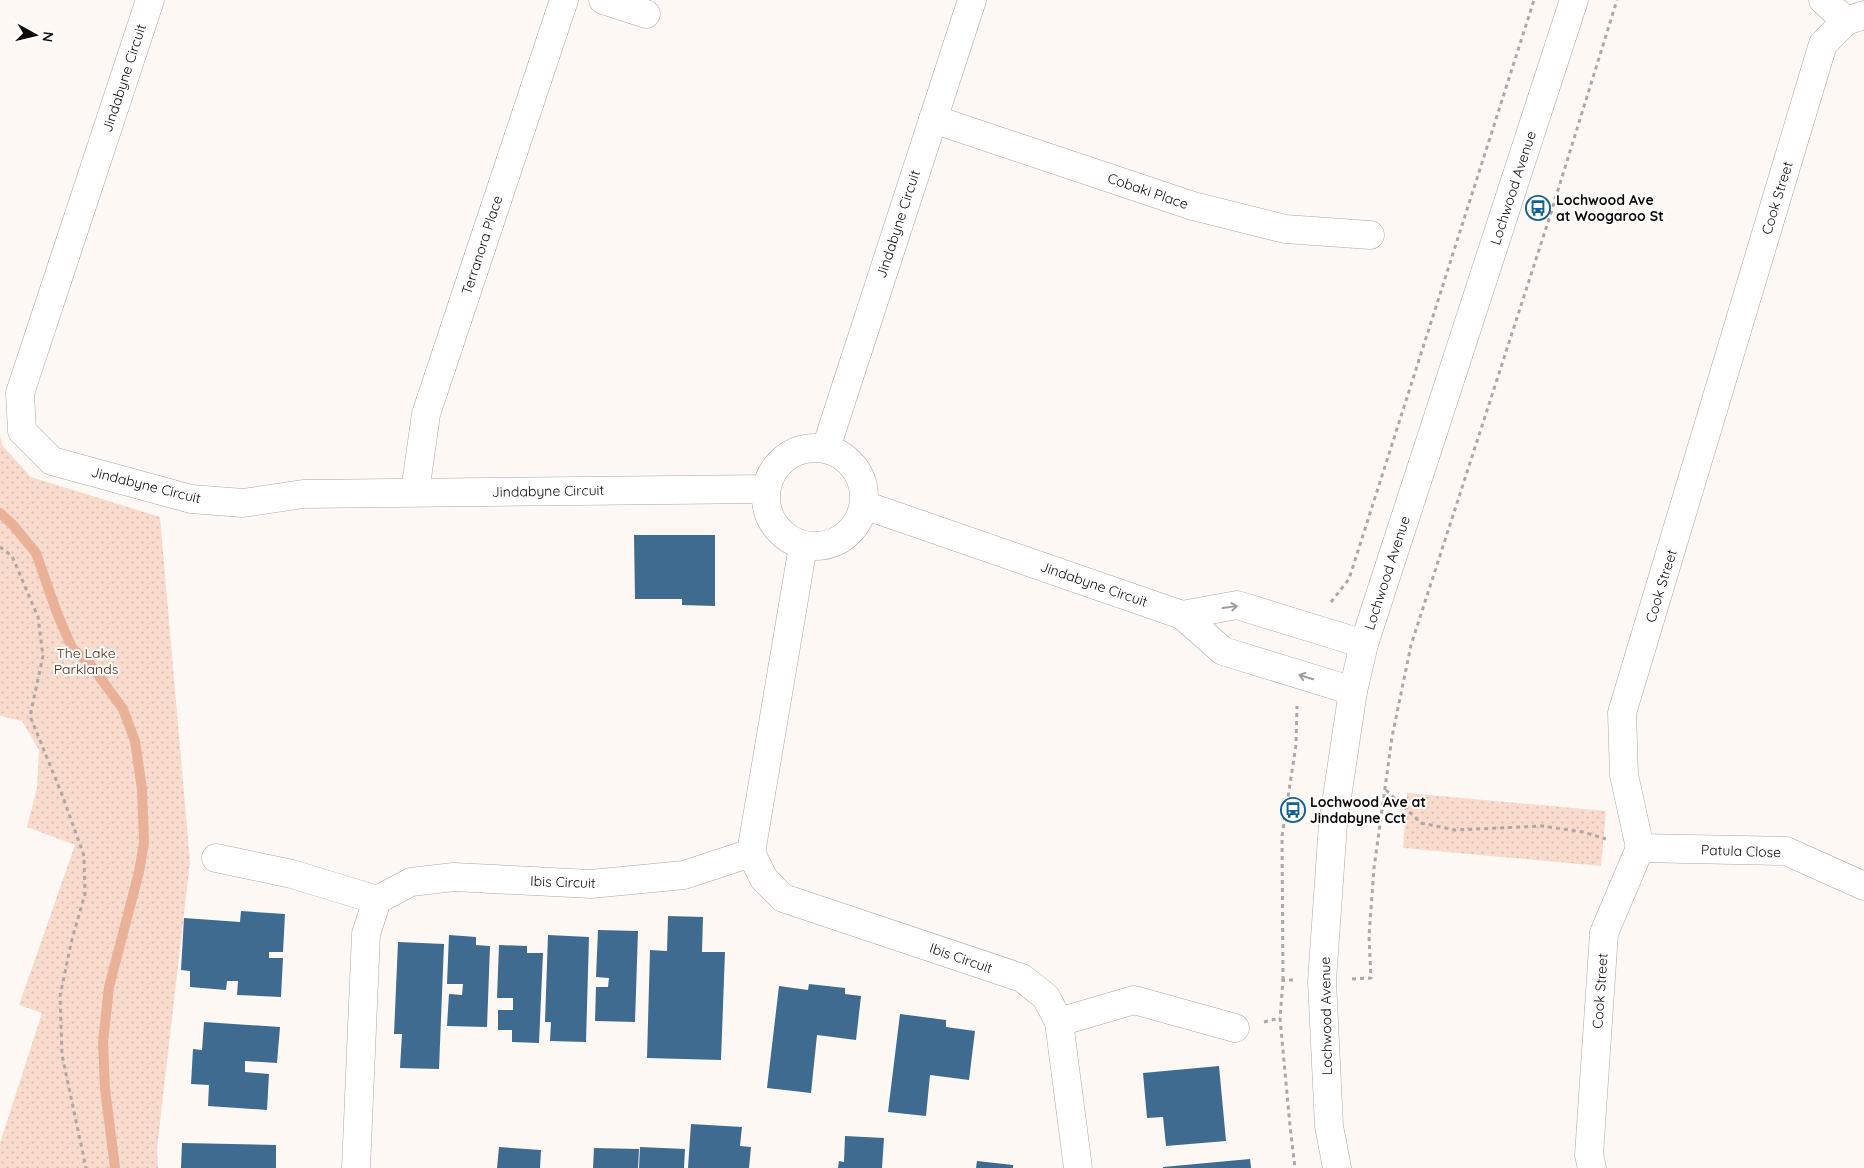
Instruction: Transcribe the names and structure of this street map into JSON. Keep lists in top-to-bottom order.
{
  "streets": {
    "street": [
      "Jindabyne Circuit",
      "Lochwood Avenue",
      "Cobaki Place",
      "Cook Street",
      "Terranora Place",
      "Patula Close",
      "Ibis Circuit"
    ]
  },
  "crossings": [
    ["Jindabyne Circuit", "Lochwood Avenue"],
    ["Jindabyne Circuit", "Cobaki Place"],
    ["Jindabyne Circuit", "Terranora Place"],
    ["Cook Street", "Patula Close"]
  ],
  "parks": ["The Lake Parklands"],
  "places": {
    "bus stop": ["Lochwood Ave at Woogaroo St", "Lochwood Ave at Jindabyne Cct"]
  },
  "north": "right"
}
